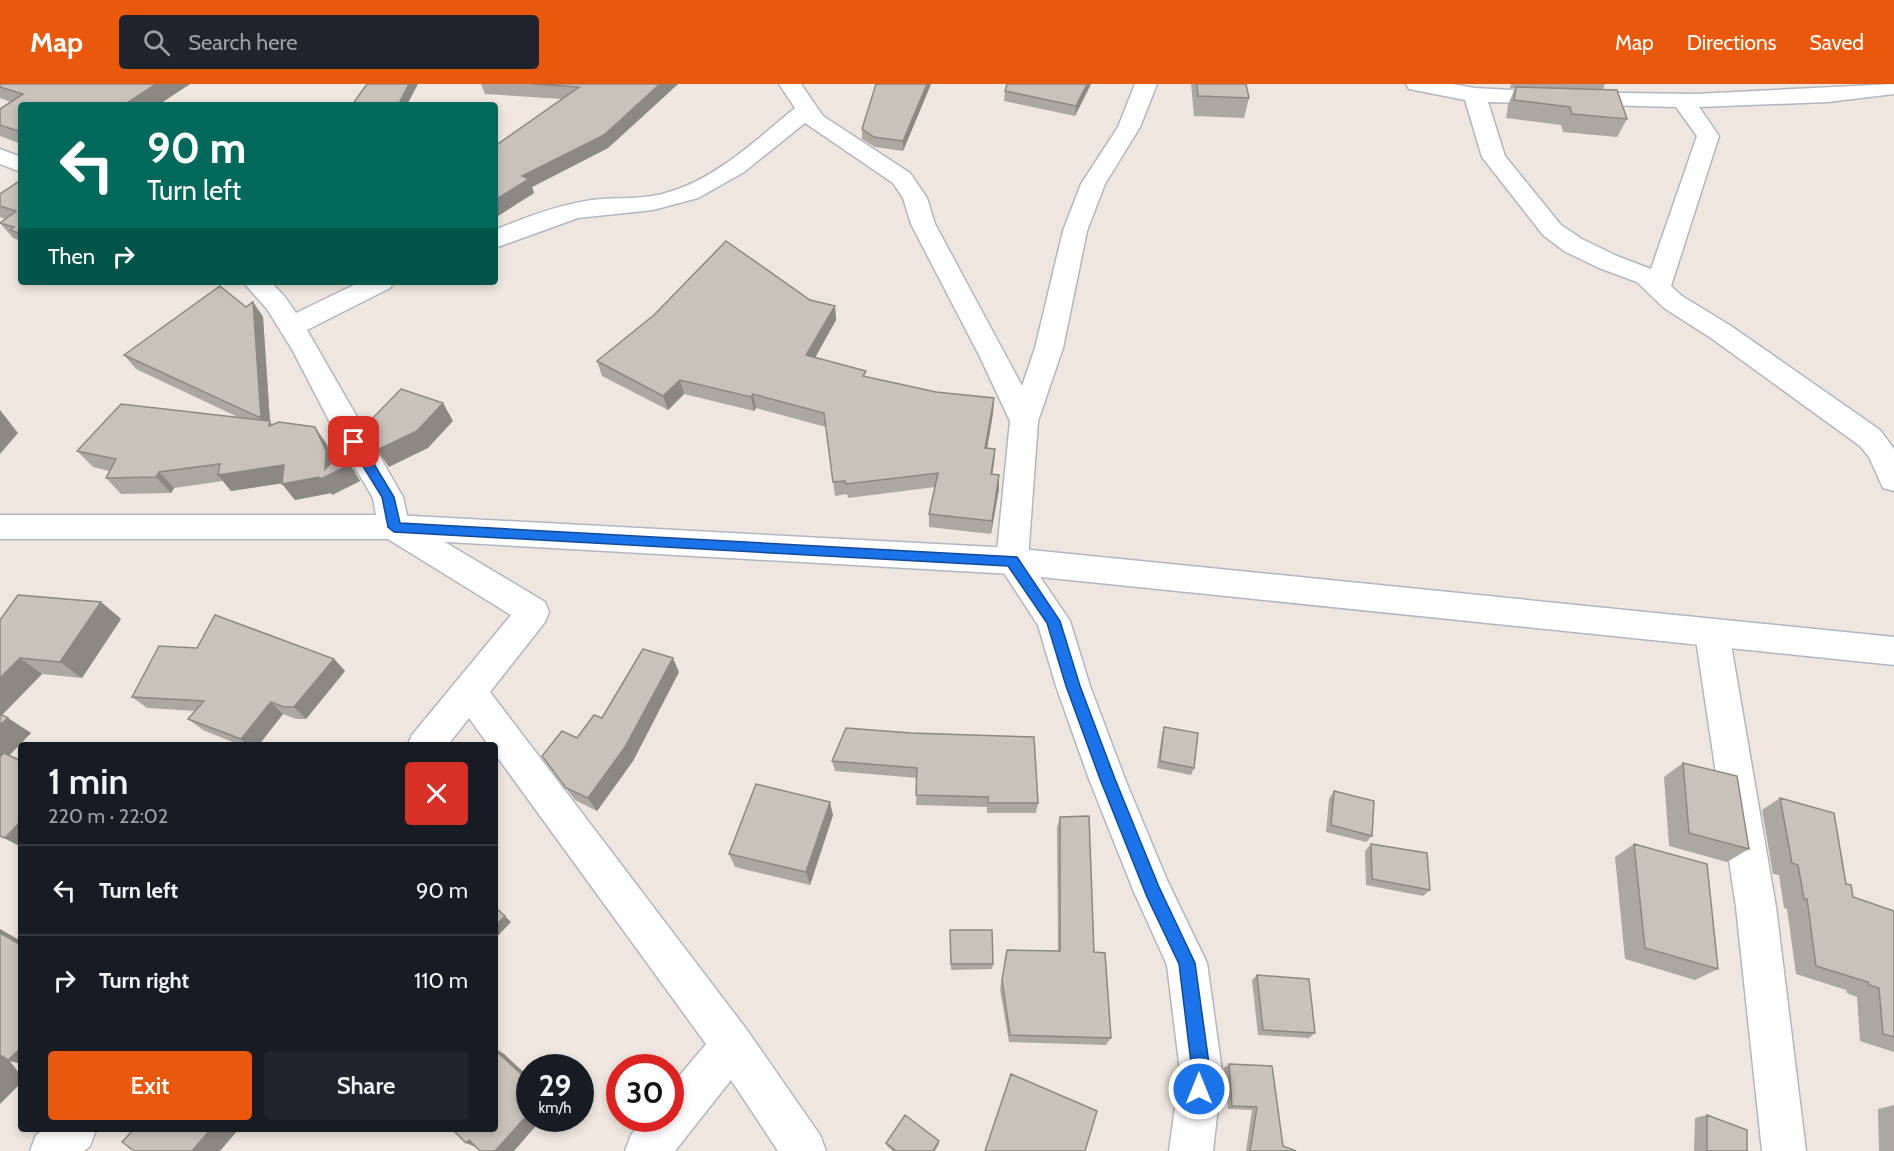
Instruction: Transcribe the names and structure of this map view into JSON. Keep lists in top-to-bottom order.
{
  "page": {
    "header": "Map",
    "search": "Search here",
    "nav": ["Map", "Directions", "Saved"],
    "turn": ["90 m", "Turn left"],
    "then": "Then",
    "heading": ["1 min", "220 m · 22:02"],
    "list": [
      {
        "name": "Turn left",
        "value": "90 m"
      },
      {
        "name": "Turn right",
        "value": "110 m"
      }
    ],
    "buttons": ["Exit", "Share"],
    "speed": "29 km/h",
    "limit": "30"
  }
}
